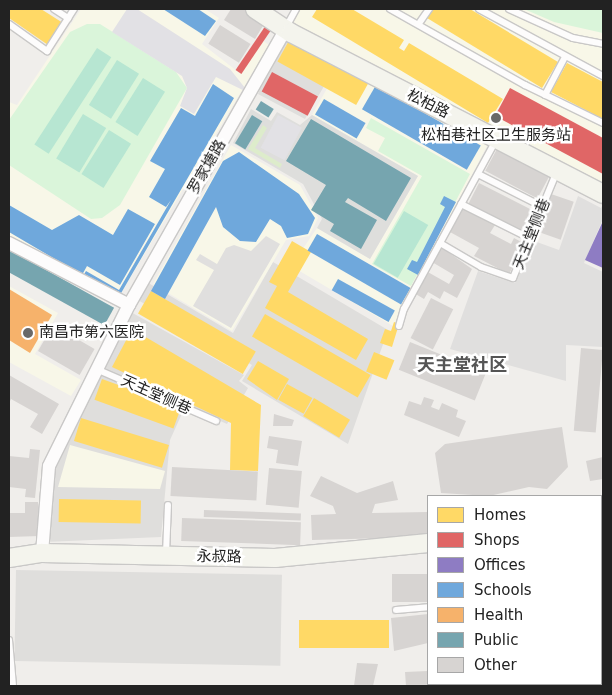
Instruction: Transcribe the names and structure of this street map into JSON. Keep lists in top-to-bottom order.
{
  "streets": {
    "street": ["松柏路", "罗家塘路", "永叔路"],
    "lane": ["天主堂侧巷"]
  },
  "crossings": [
    ["松柏路", "罗家塘路"],
    ["松柏路", "天主堂侧巷"],
    ["罗家塘路", "天主堂侧巷"],
    ["罗家塘路", "永叔路"]
  ],
  "districts": ["天主堂社区"],
  "places": ["松柏巷社区卫生服务站", "南昌市第六医院"],
  "legend": [
    "Homes",
    "Shops",
    "Offices",
    "Schools",
    "Health",
    "Public",
    "Other"
  ]
}
